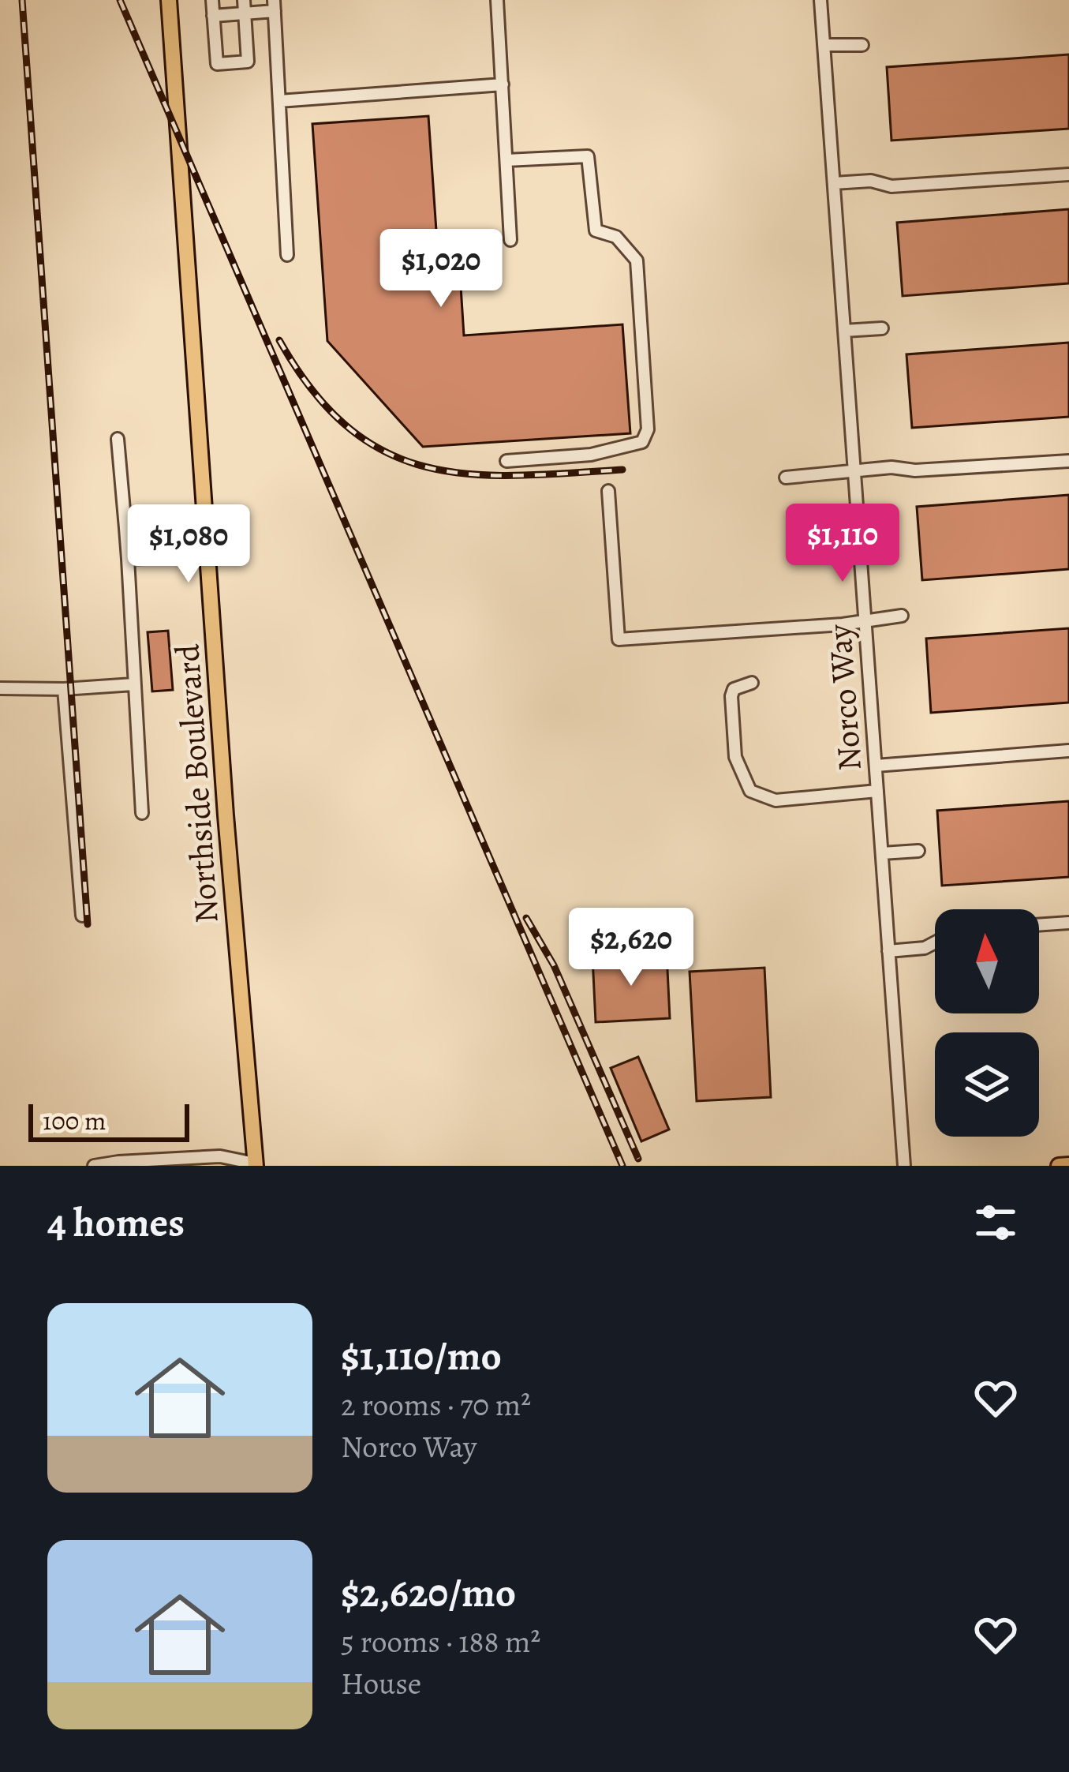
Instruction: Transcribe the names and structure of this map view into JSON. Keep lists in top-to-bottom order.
{
  "streets": {
    "main road": ["Northside Boulevard"],
    "street": ["Norco Way"]
  },
  "scale_bar": "100 m",
  "north": "top",
  "page": {
    "price": [
      "$1,020",
      "$1,110",
      "$1,080",
      "$2,620"
    ],
    "scale": "100 m",
    "heading": "4 homes",
    "list": [
      {
        "name": "$1,110/mo",
        "note": "2 rooms · 70 m² · Norco Way"
      },
      {
        "name": "$2,620/mo",
        "note": "5 rooms · 188 m² · House"
      }
    ]
  }
}
